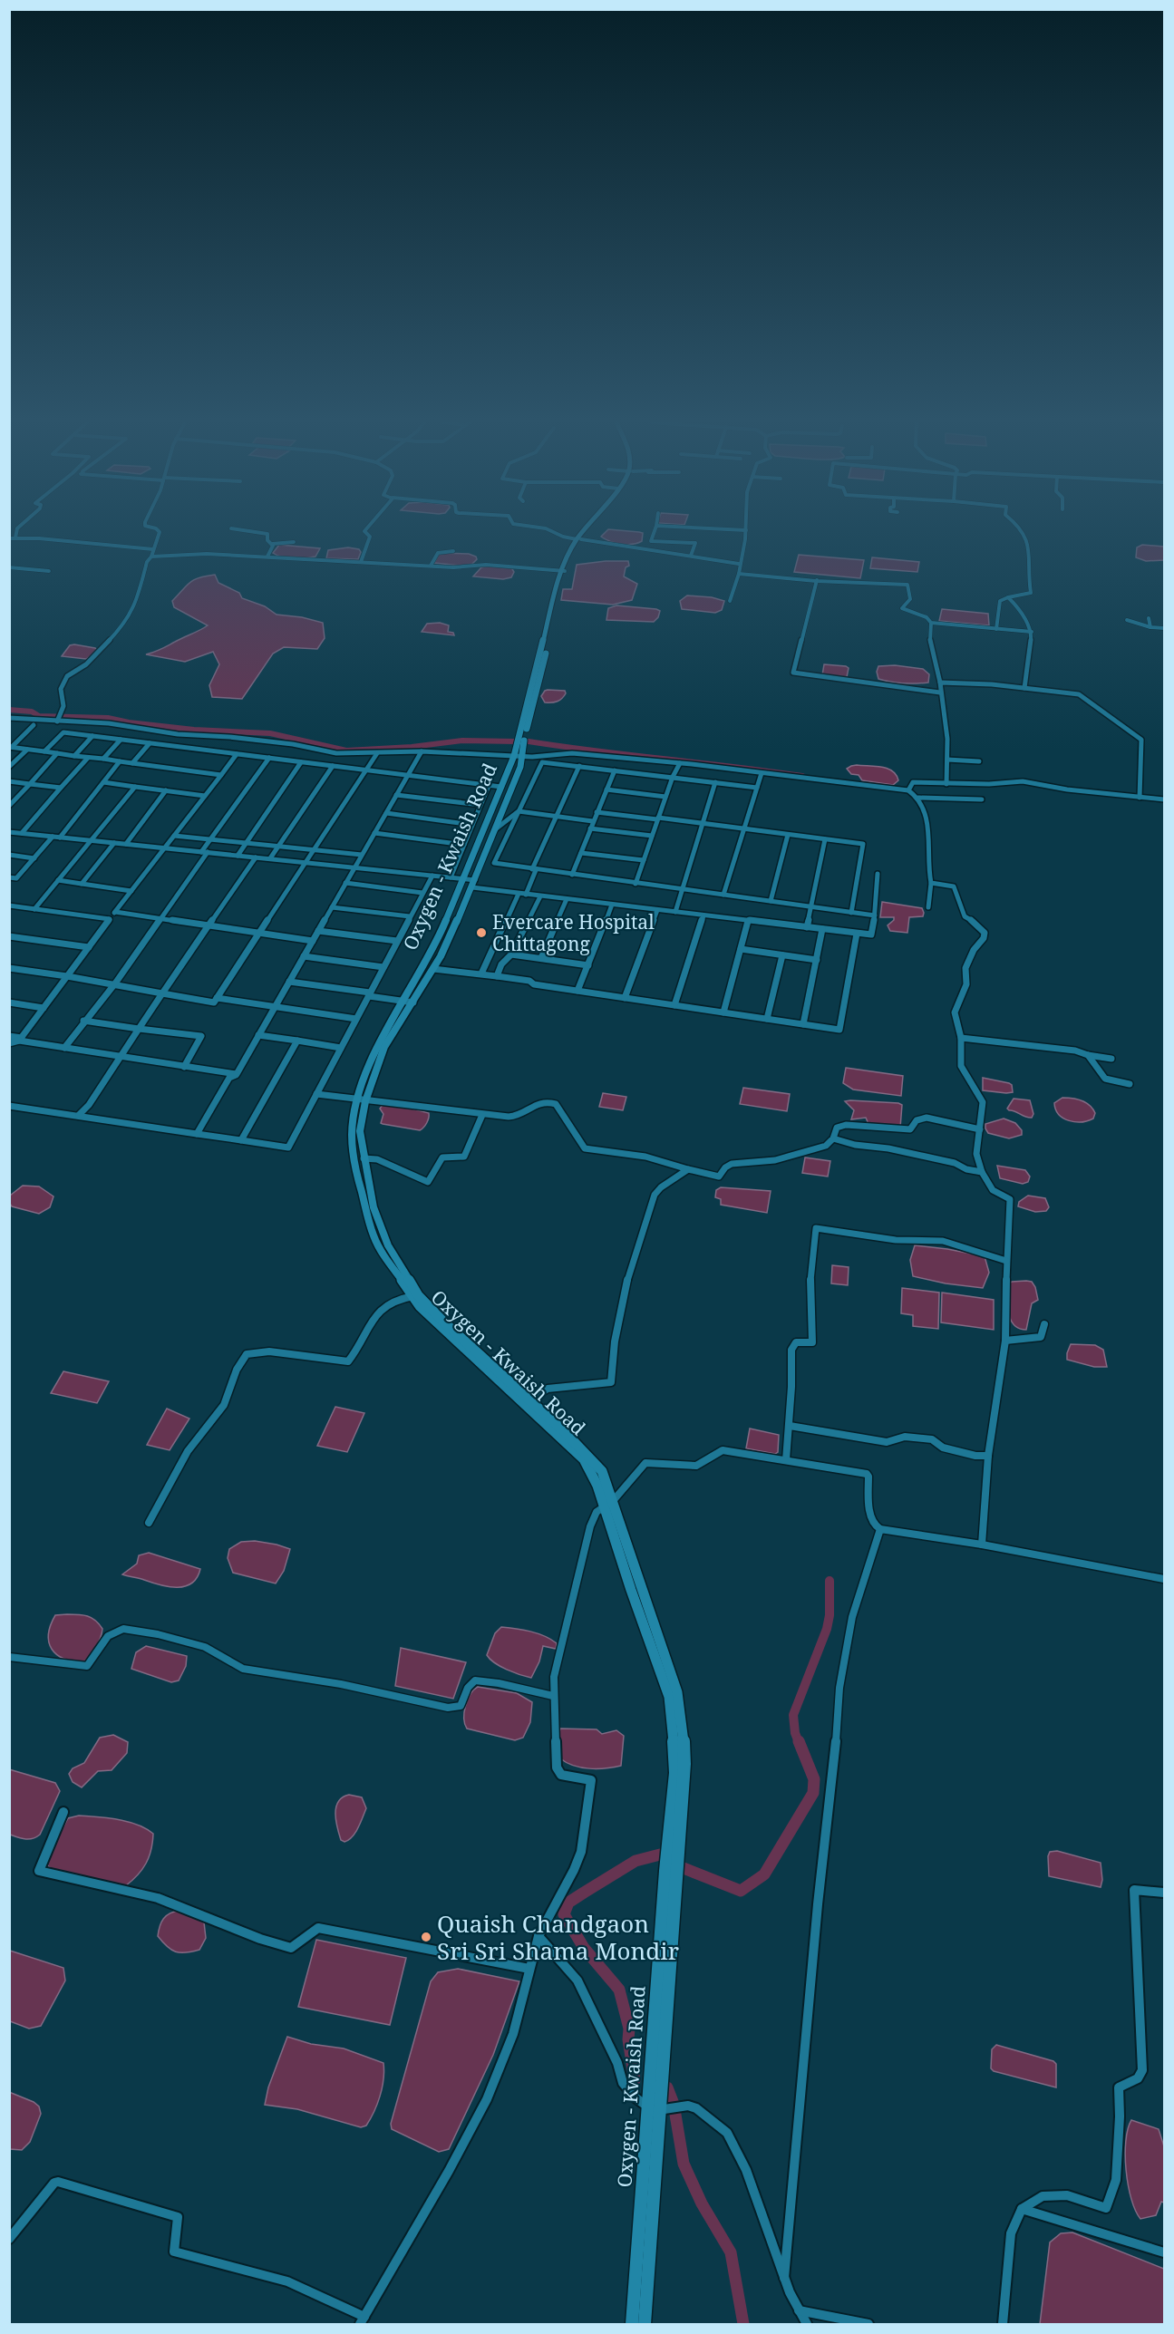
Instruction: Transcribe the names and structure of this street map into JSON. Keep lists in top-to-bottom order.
{
  "streets": {
    "main road": ["Oxygen - Kwaish Road"]
  },
  "places": ["Evercare Hospital Chittagong", "Quaish Chandgaon Sri Sri Shama Mondir"]
}
